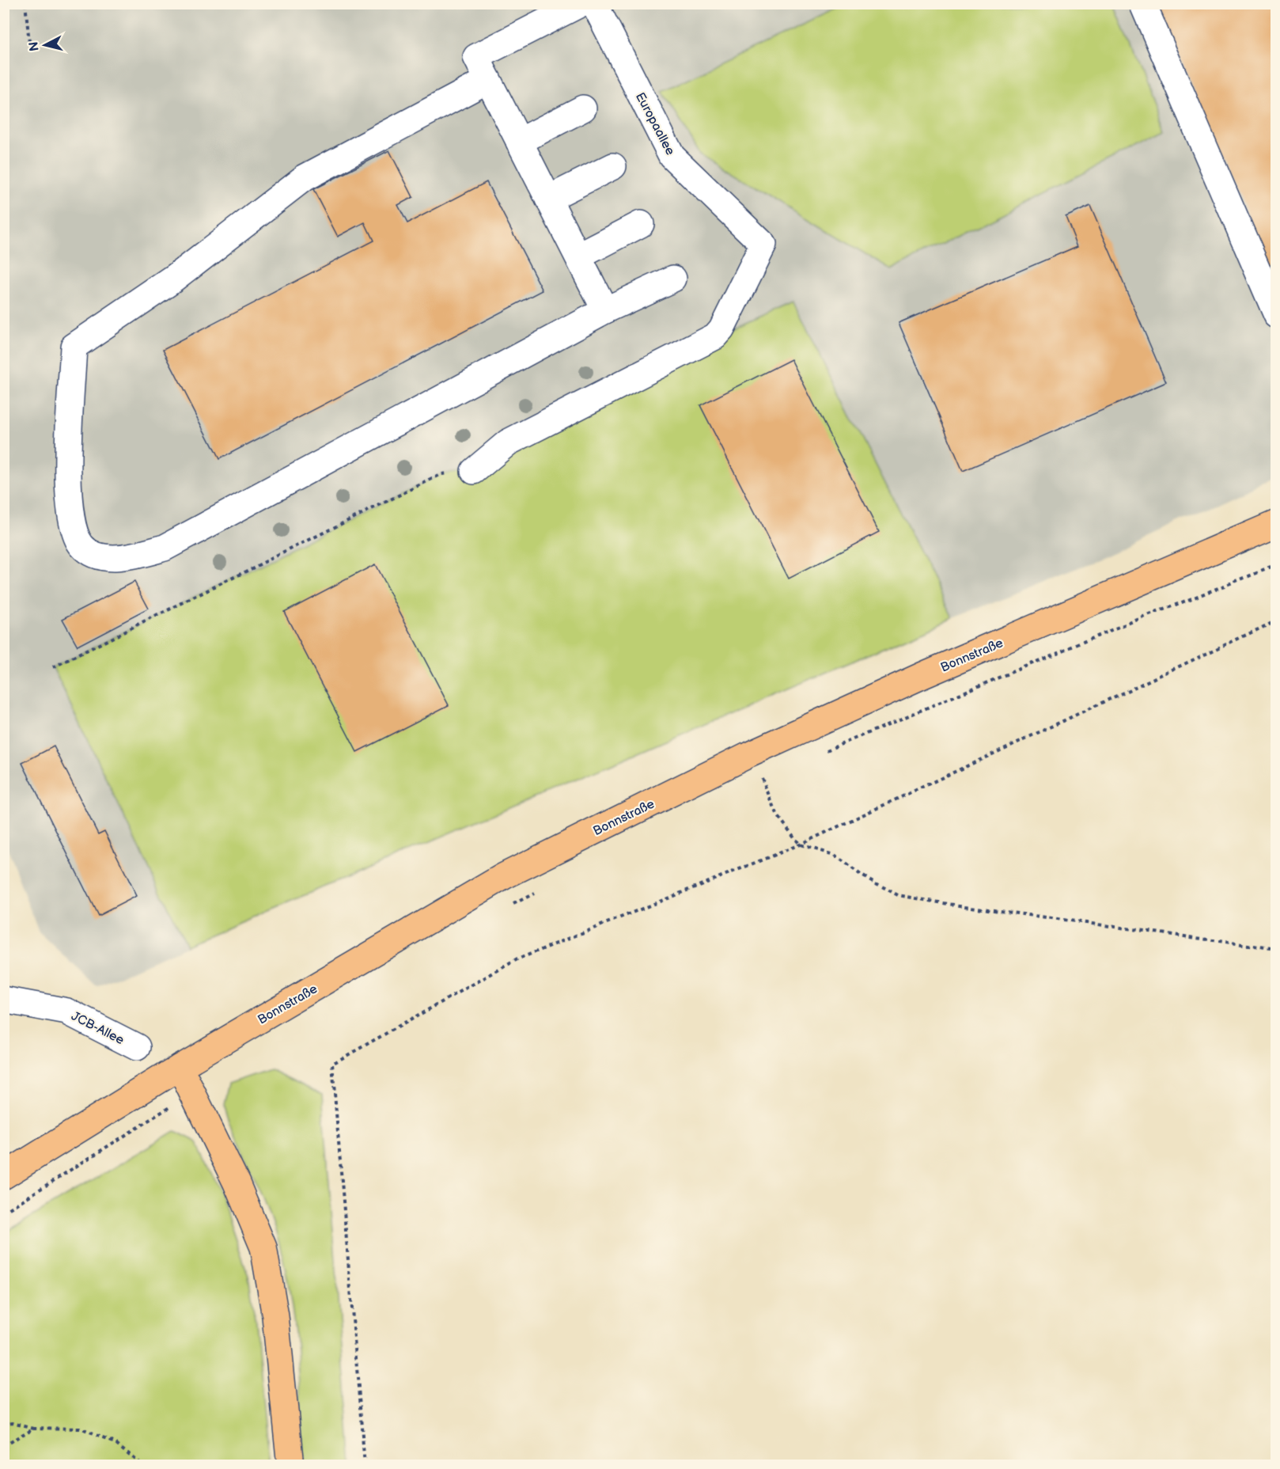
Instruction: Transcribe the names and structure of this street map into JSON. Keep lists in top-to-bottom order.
{
  "streets": {
    "main road": ["Bonnstraße"],
    "street": ["Europaallee", "JCB-Allee"]
  },
  "north": "left"
}
